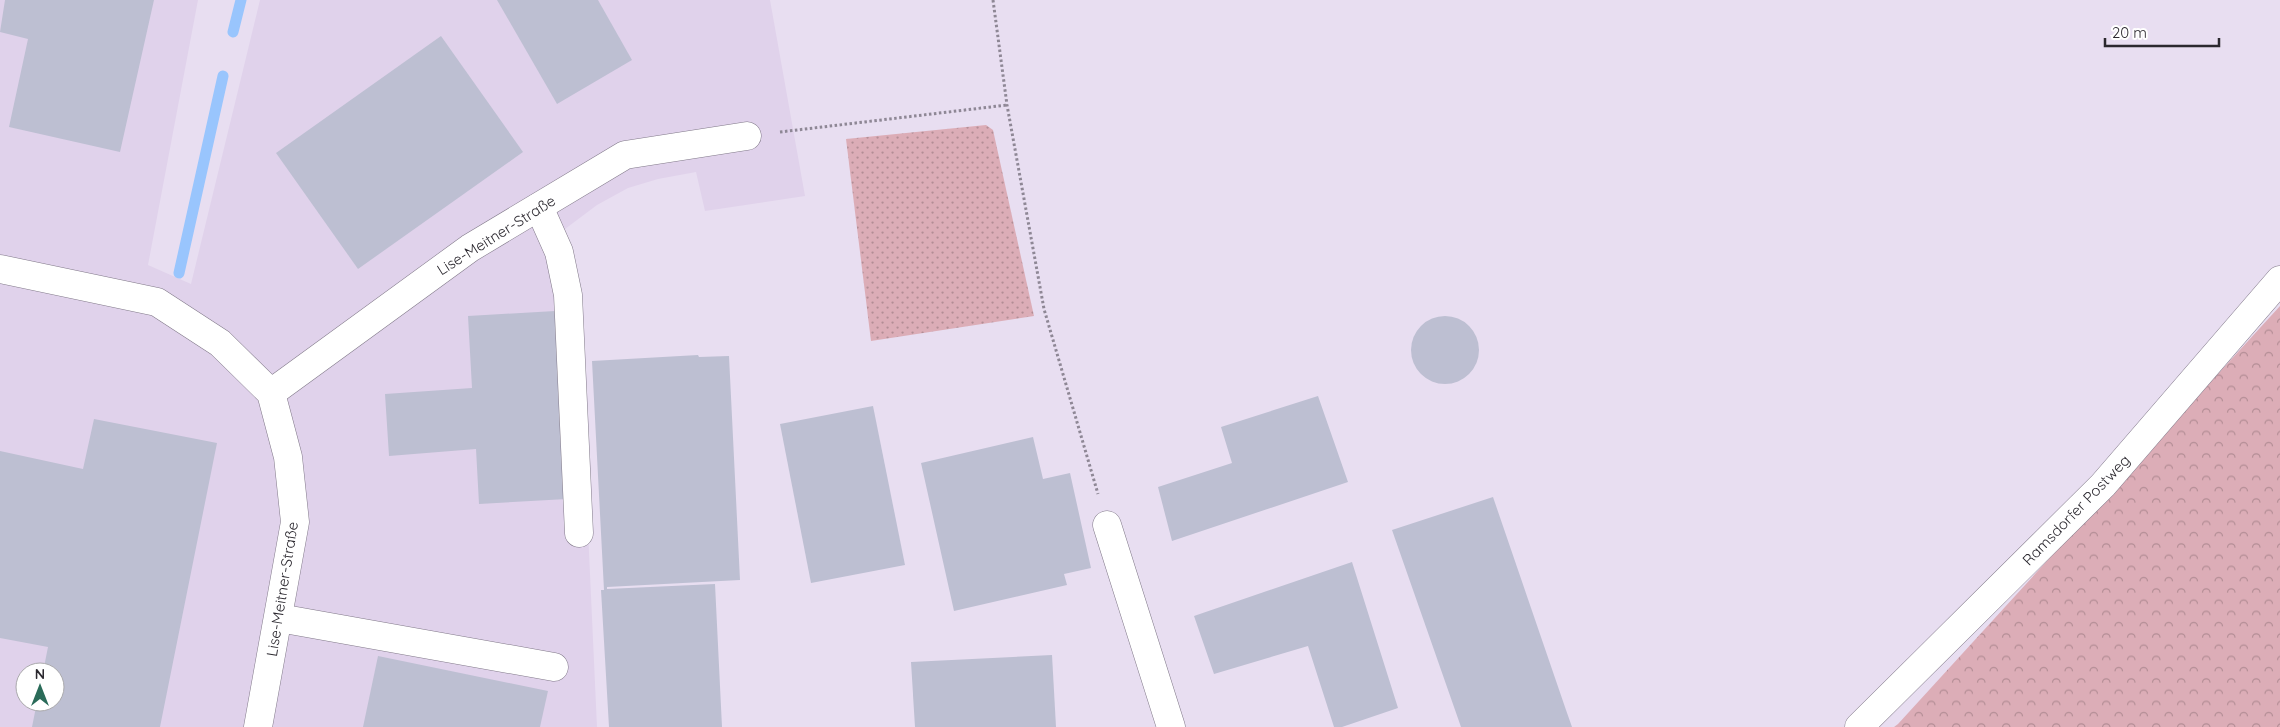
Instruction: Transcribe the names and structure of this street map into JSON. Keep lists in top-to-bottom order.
{
  "streets": {
    "street": ["Lise-Meitner-Straße", "Ramsdorfer Postweg"]
  },
  "scale_bar": "20 m",
  "north": "top"
}
